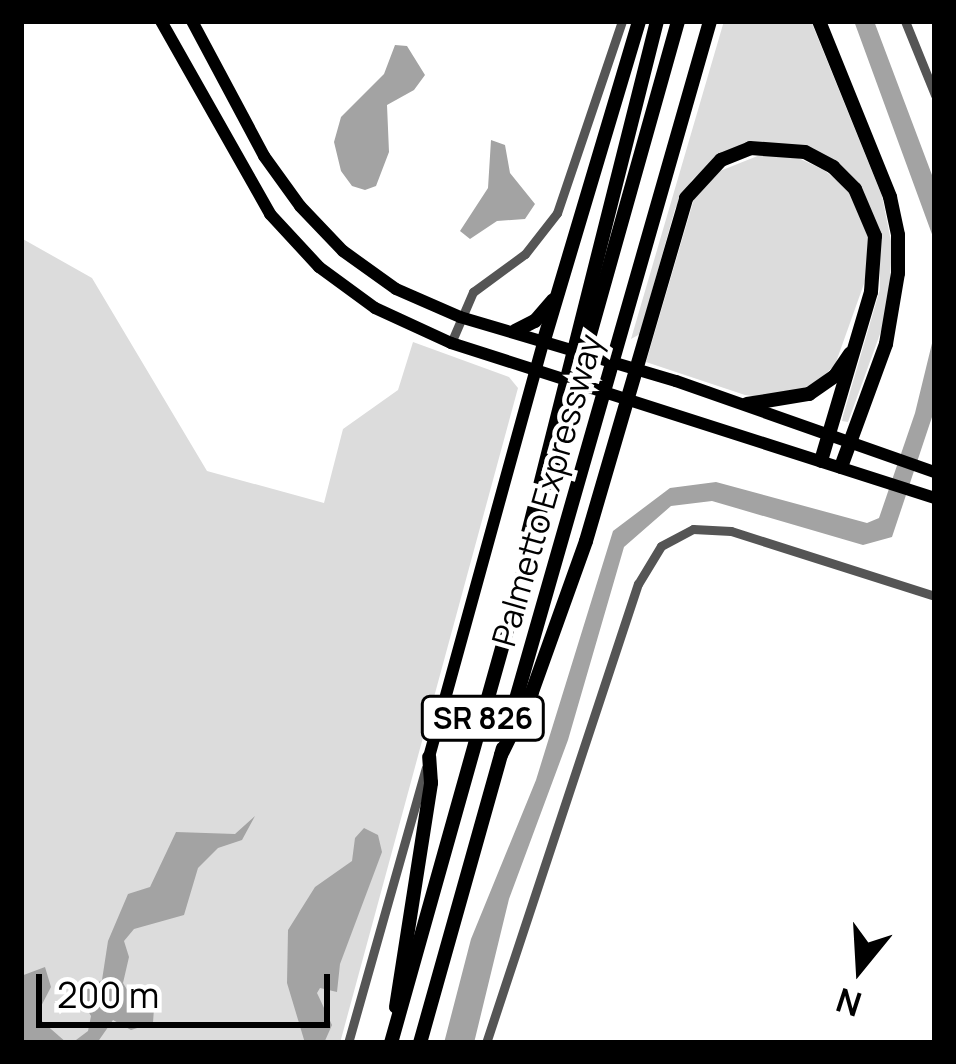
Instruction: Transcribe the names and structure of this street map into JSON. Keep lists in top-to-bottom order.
{
  "streets": {
    "highway": ["Palmetto Expressway", "SR 826"]
  },
  "scale_bar": "200 m",
  "north": "bottom"
}
